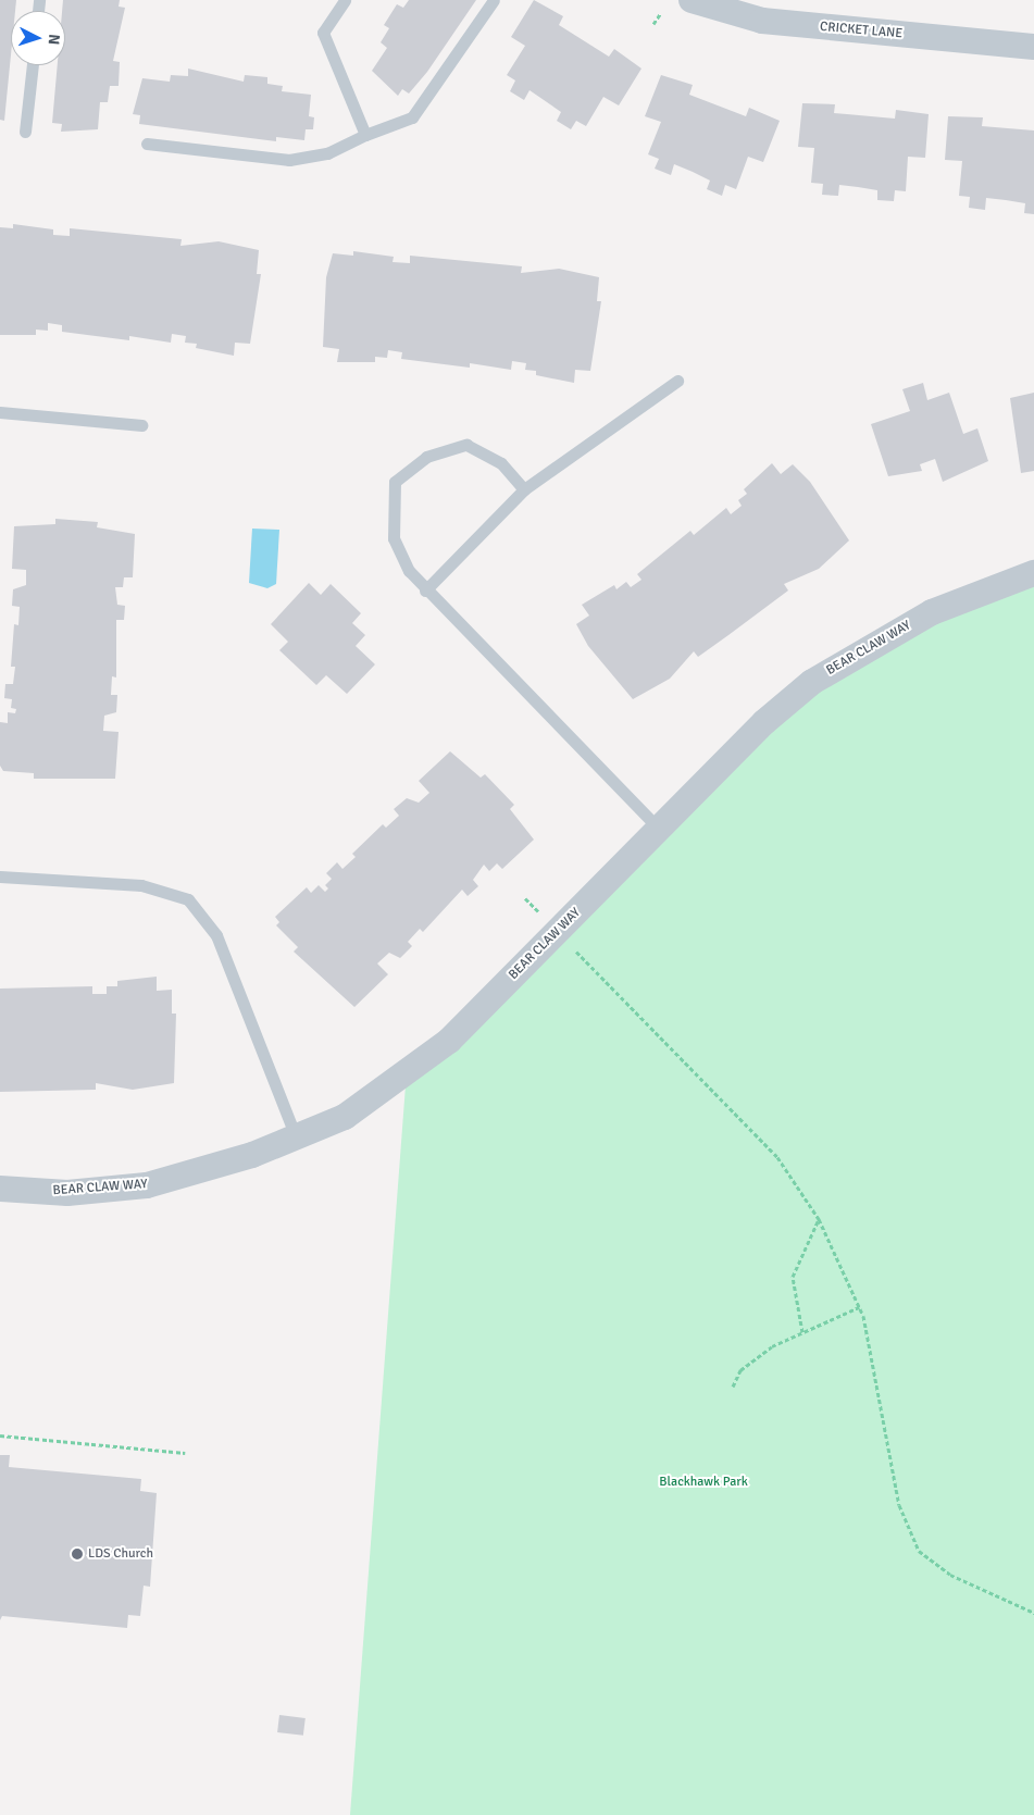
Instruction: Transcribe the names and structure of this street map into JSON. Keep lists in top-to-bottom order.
{
  "streets": {
    "street": ["CRICKET LANE", "BEAR CLAW WAY"]
  },
  "parks": ["Blackhawk Park"],
  "places": ["LDS Church"],
  "north": "right"
}
